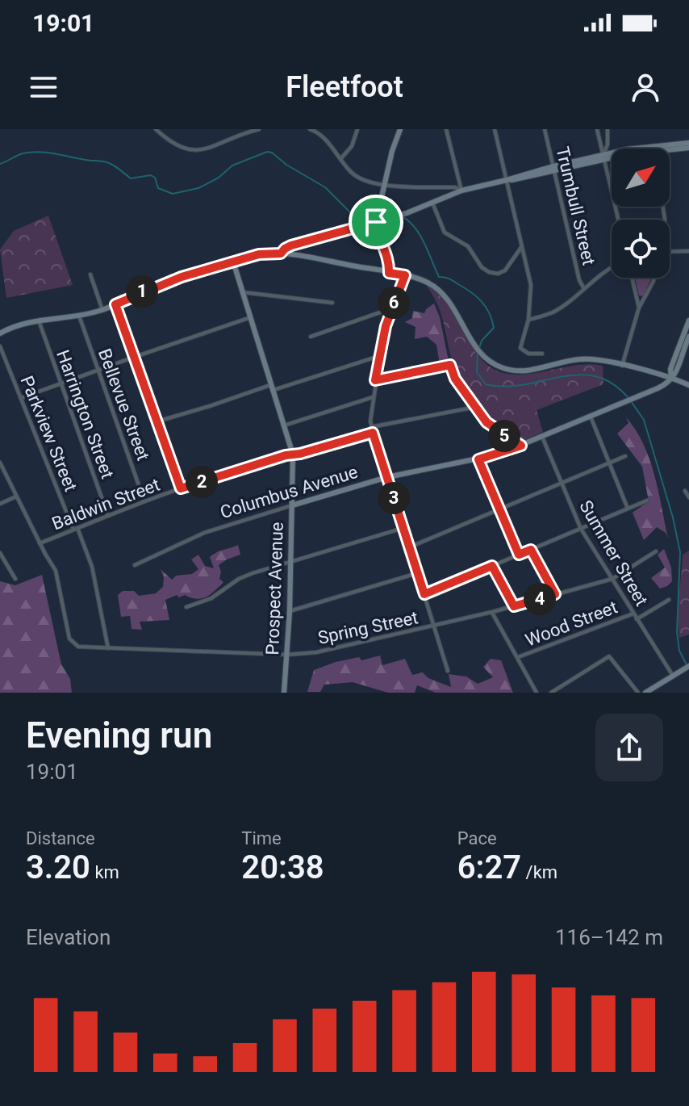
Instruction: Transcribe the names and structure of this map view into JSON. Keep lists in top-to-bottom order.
{
  "streets": {
    "street": [
      "Trumbull Street",
      "Bellevue Street",
      "Harrington Street",
      "Parkview Street",
      "Columbus Avenue",
      "Baldwin Street",
      "Summer Street",
      "Prospect Avenue",
      "Wood Street",
      "Spring Street"
    ]
  },
  "crossings": [
    ["Bellevue Street", "Baldwin Street"],
    ["Harrington Street", "Baldwin Street"],
    ["Parkview Street", "Baldwin Street"],
    ["Parkview Street", "Spring Street"],
    ["Columbus Avenue", "Summer Street"],
    ["Columbus Avenue", "Prospect Avenue"],
    ["Baldwin Street", "Prospect Avenue"],
    ["Baldwin Street", "Spring Street"],
    ["Summer Street", "Wood Street"],
    ["Summer Street", "Spring Street"],
    ["Prospect Avenue", "Spring Street"]
  ],
  "north": "top right",
  "page": {
    "status": "19:01",
    "header": "Fleetfoot",
    "pins": [
      "1",
      "6",
      "5",
      "2",
      "3",
      "4"
    ],
    "heading": ["Evening run", "19:01"],
    "stats": [
      ["Distance", "3.20 km"],
      ["Time", "20:38"],
      ["Pace", "6:27 /km"]
    ],
    "chart": ["Elevation", "116–142 m"]
  }
}
